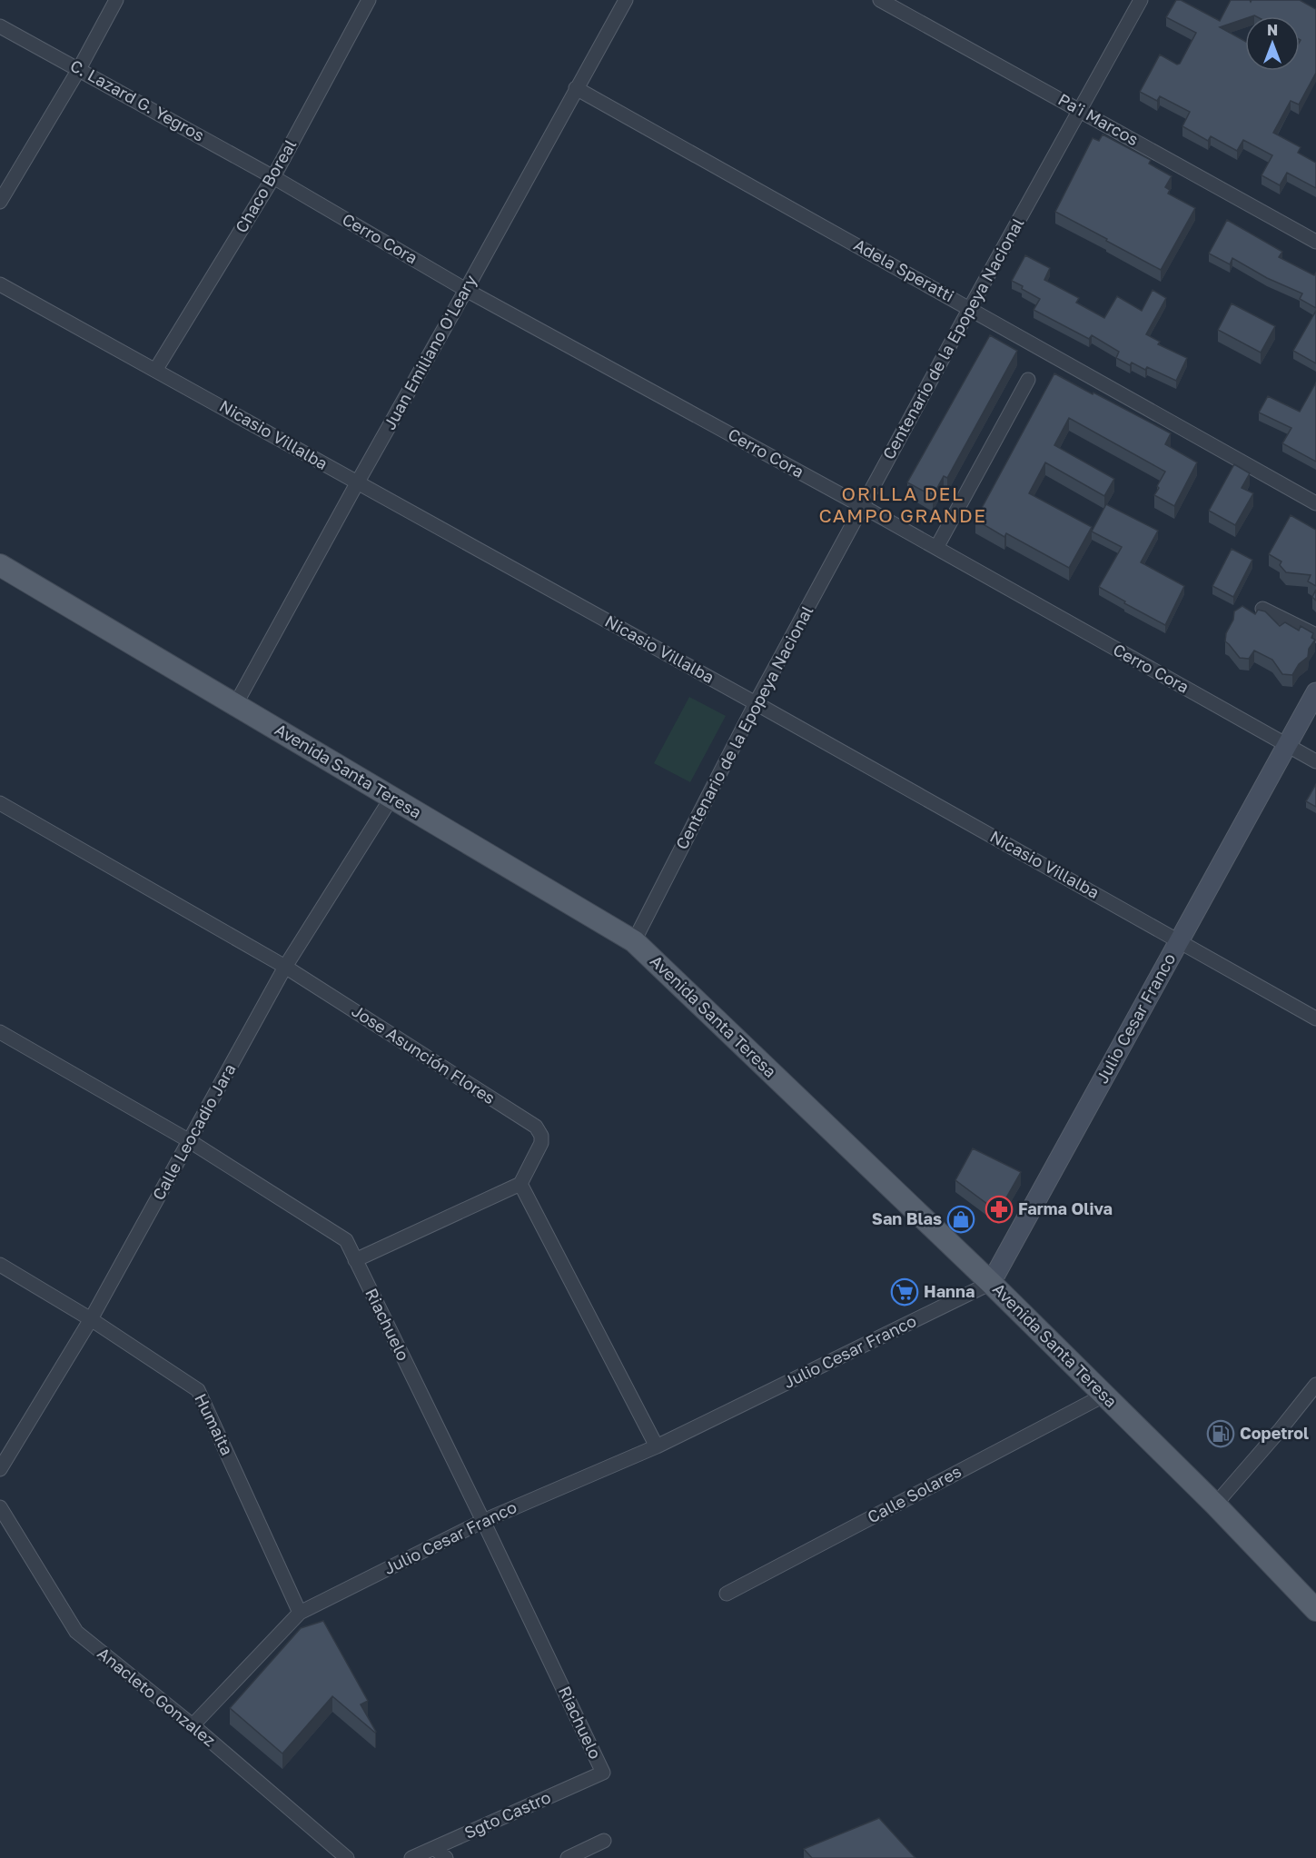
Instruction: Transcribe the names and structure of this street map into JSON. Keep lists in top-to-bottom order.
{
  "streets": {
    "main road": ["Avenida Santa Teresa"],
    "street": [
      "C. Lazard G. Yegros",
      "Pa'i Marcos",
      "Chaco Boreal",
      "Cerro Cora",
      "Adela Speratti",
      "Centenario de la Epopeya Nacional",
      "Juan Emiliano O'Leary",
      "Nicasio Villalba",
      "Julio Cesar Franco",
      "Jose Asunción Flores",
      "Calle Leocadio Jara",
      "Riachuelo",
      "Humaita",
      "Calle Solares",
      "Anacleto Gonzalez",
      "Sgto Castro"
    ]
  },
  "crossings": [
    ["C. Lazard G. Yegros", "Chaco Boreal"],
    ["C. Lazard G. Yegros", "Cerro Cora"],
    ["Pa'i Marcos", "Centenario de la Epopeya Nacional"],
    ["Chaco Boreal", "Cerro Cora"],
    ["Chaco Boreal", "Nicasio Villalba"],
    ["Cerro Cora", "Centenario de la Epopeya Nacional"],
    ["Cerro Cora", "Juan Emiliano O'Leary"],
    ["Cerro Cora", "Julio Cesar Franco"],
    ["Adela Speratti", "Centenario de la Epopeya Nacional"],
    ["Adela Speratti", "Juan Emiliano O'Leary"],
    ["Centenario de la Epopeya Nacional", "Nicasio Villalba"],
    ["Centenario de la Epopeya Nacional", "Avenida Santa Teresa"],
    ["Juan Emiliano O'Leary", "Nicasio Villalba"],
    ["Juan Emiliano O'Leary", "Avenida Santa Teresa"],
    ["Nicasio Villalba", "Julio Cesar Franco"],
    ["Avenida Santa Teresa", "Julio Cesar Franco"],
    ["Avenida Santa Teresa", "Calle Leocadio Jara"],
    ["Avenida Santa Teresa", "Calle Solares"],
    ["Julio Cesar Franco", "Riachuelo"],
    ["Julio Cesar Franco", "Humaita"],
    ["Julio Cesar Franco", "Anacleto Gonzalez"],
    ["Jose Asunción Flores", "Calle Leocadio Jara"],
    ["Calle Leocadio Jara", "Riachuelo"],
    ["Calle Leocadio Jara", "Humaita"],
    ["Riachuelo", "Sgto Castro"]
  ],
  "districts": ["ORILLA DEL CAMPO GRANDE"],
  "places": {
    "pharmacy": ["Farma Oliva"],
    "shop": ["San Blas"],
    "supermarket": ["Hanna"],
    "fuel station": ["Copetrol"]
  },
  "north": "top"
}
